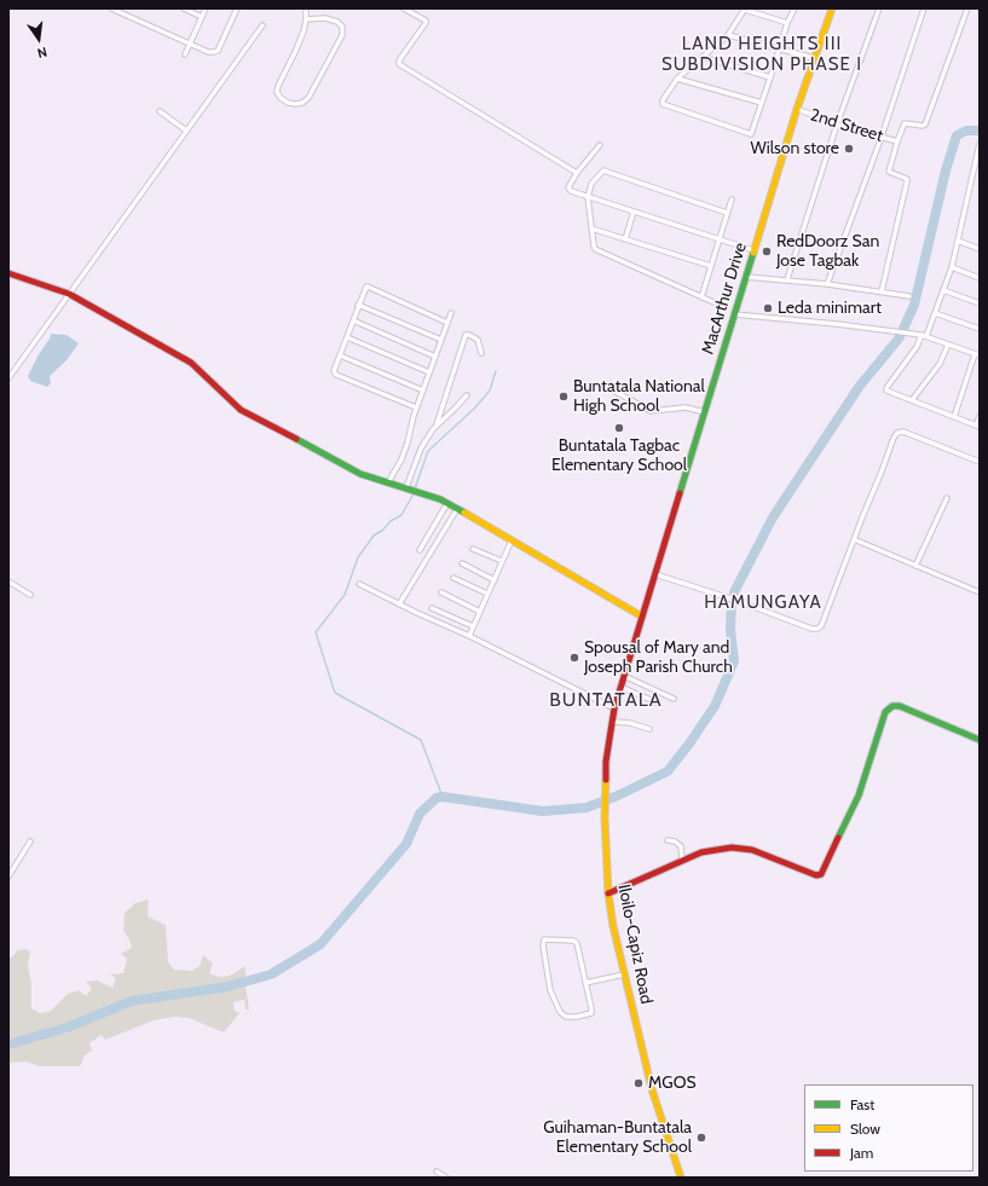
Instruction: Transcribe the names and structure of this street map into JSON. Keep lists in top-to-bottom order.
{
  "streets": {
    "street": ["2nd Street", "MacArthur Drive", "Iloilo-Capiz Road"]
  },
  "crossings": [
    ["2nd Street", "MacArthur Drive"],
    ["MacArthur Drive", "Iloilo-Capiz Road"]
  ],
  "districts": ["LAND HEIGHTS III SUBDIVISION PHASE I", "HAMUNGAYA", "BUNTATALA"],
  "places": [
    "Wilson store",
    "RedDoorz San Jose Tagbak",
    "Leda minimart",
    "Buntatala National High School",
    "Buntatala Tagbac Elementary School",
    "Spousal of Mary and Joseph Parish Church",
    "MGOS",
    "Guihaman-Buntatala Elementary School"
  ],
  "legend": ["Fast", "Slow", "Jam"],
  "north": "bottom"
}
